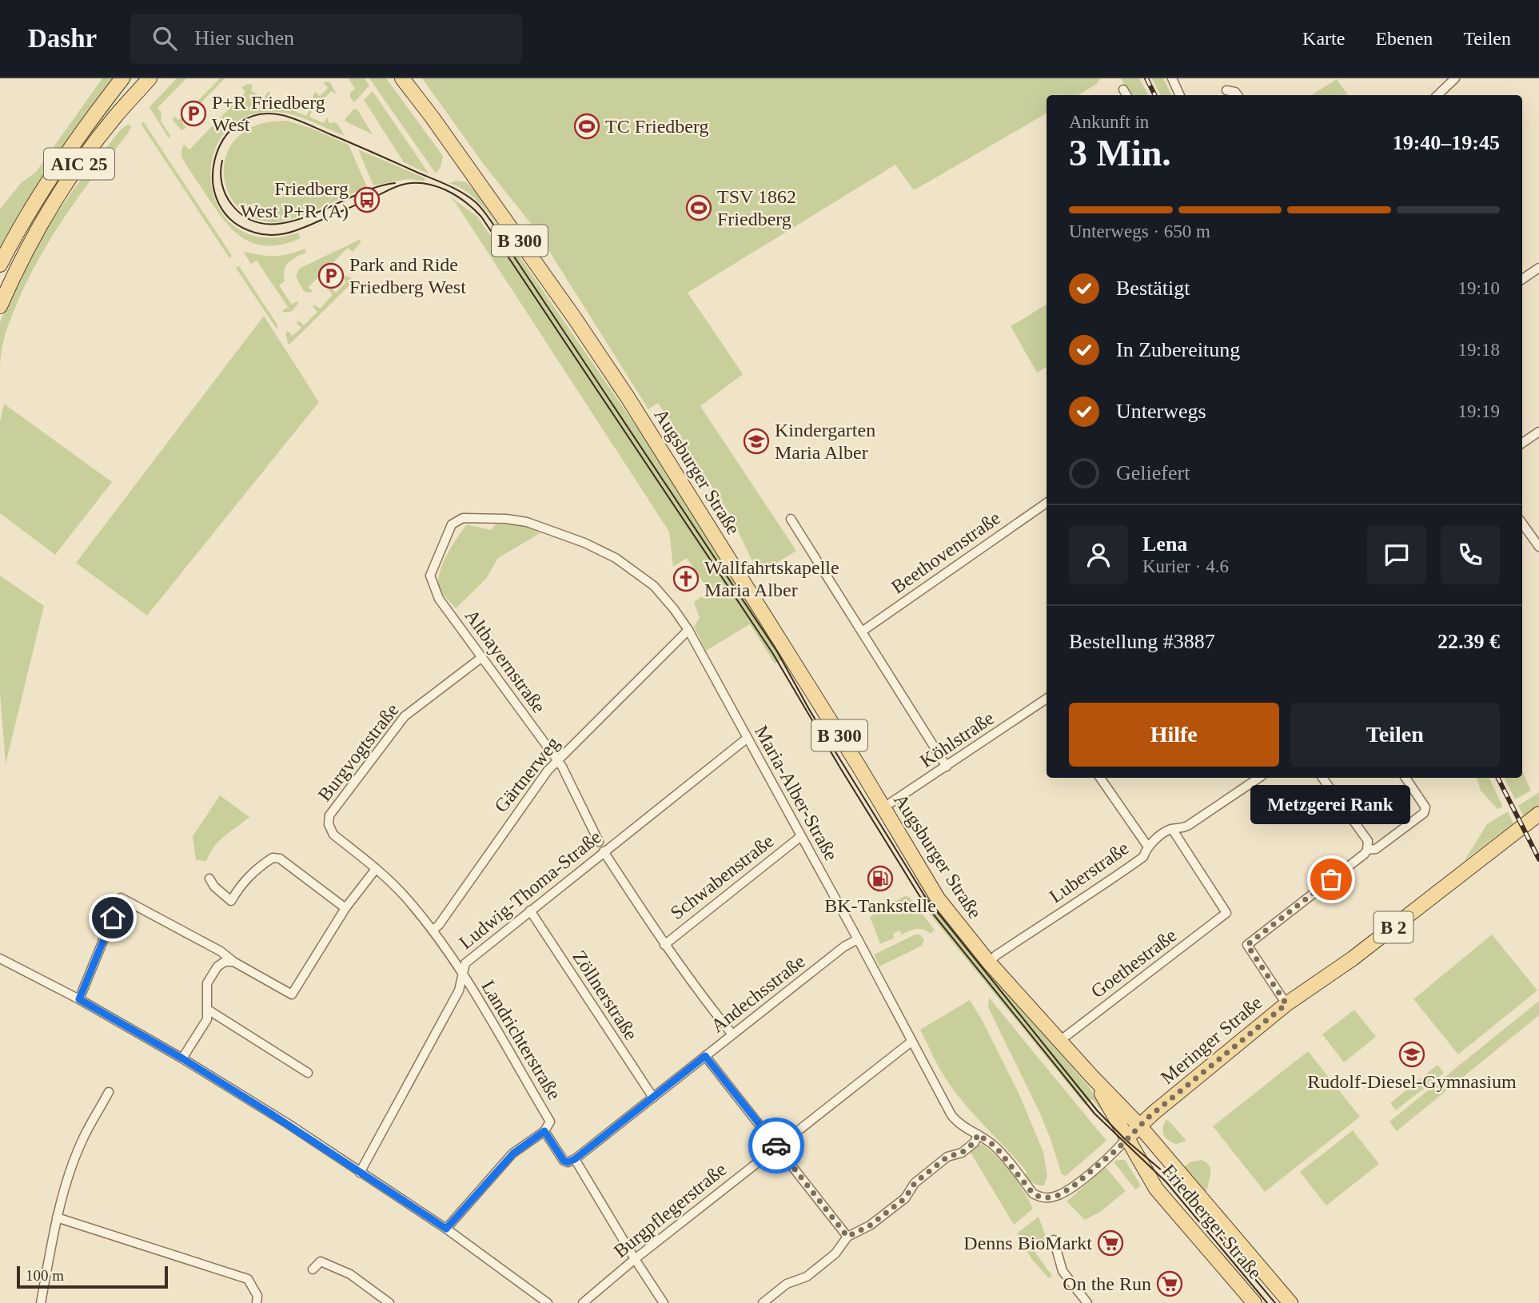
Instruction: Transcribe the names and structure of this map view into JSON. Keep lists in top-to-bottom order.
{
  "streets": {
    "main road": [
      "AIC 25",
      "B 300",
      "Augsburger Straße",
      "B 2",
      "Meringer Straße",
      "Friedberger Straße"
    ],
    "street": [
      "Beethovenstraße",
      "Altbayernstraße",
      "Köhlstraße",
      "Burgvogtstraße",
      "Gärtnerweg",
      "Maria-Alber-Straße",
      "Luberstraße",
      "Schwabenstraße",
      "Ludwig-Thoma-Straße",
      "Goethestraße",
      "Andechsstraße",
      "Zöllnerstraße",
      "Landrichterstraße",
      "Burgpflegerstraße"
    ]
  },
  "crossings": [
    ["Augsburger Straße", "Köhlstraße"],
    ["Augsburger Straße", "Luberstraße"],
    ["Augsburger Straße", "Goethestraße"],
    ["Augsburger Straße", "Meringer Straße"],
    ["Augsburger Straße", "Friedberger Straße"],
    ["Altbayernstraße", "Burgvogtstraße"],
    ["Altbayernstraße", "Gärtnerweg"],
    ["Altbayernstraße", "Maria-Alber-Straße"],
    ["Burgvogtstraße", "Landrichterstraße"],
    ["Gärtnerweg", "Maria-Alber-Straße"],
    ["Gärtnerweg", "Landrichterstraße"],
    ["Maria-Alber-Straße", "Schwabenstraße"],
    ["Maria-Alber-Straße", "Ludwig-Thoma-Straße"],
    ["Maria-Alber-Straße", "Andechsstraße"],
    ["Maria-Alber-Straße", "Meringer Straße"],
    ["Maria-Alber-Straße", "Burgpflegerstraße"],
    ["Maria-Alber-Straße", "Friedberger Straße"],
    ["Luberstraße", "Goethestraße"],
    ["Ludwig-Thoma-Straße", "Zöllnerstraße"],
    ["Ludwig-Thoma-Straße", "Landrichterstraße"],
    ["Andechsstraße", "Zöllnerstraße"],
    ["Andechsstraße", "Landrichterstraße"],
    ["Landrichterstraße", "Burgpflegerstraße"],
    ["Meringer Straße", "Friedberger Straße"]
  ],
  "places": {
    "parking": ["P+R Friedberg West", "Park and Ride Friedberg West"],
    "sports": ["TC Friedberg", "TSV 1862 Friedberg"],
    "bus stop": ["Friedberg West P+R (A)"],
    "school or university": ["Kindergarten Maria Alber", "Rudolf-Diesel-Gymnasium"],
    "church": ["Wallfahrtskapelle Maria Alber"],
    "fuel station": ["BK-Tankstelle"],
    "other": ["Metzgerei Rank"],
    "supermarket": ["Denns BioMarkt", "On the Run"]
  },
  "scale_bar": "100 m",
  "page": {
    "header": "Dashr",
    "search": "Hier suchen",
    "nav": ["Karte", "Ebenen", "Teilen"],
    "heading": ["3 Min.", "Ankunft in", "19:40–19:45"],
    "panel": [
      "Lena",
      "Kurier · 4.6",
      "Bestellung #3887",
      "22.39 €"
    ],
    "bar": "Unterwegs · 650 m",
    "list": [
      ["Bestätigt", "19:10"],
      ["In Zubereitung", "19:18"],
      ["Unterwegs", "19:19"],
      "Geliefert"
    ],
    "buttons": ["Hilfe", "Teilen"],
    "bubble": "Metzgerei Rank",
    "scale": "100 m"
  }
}
